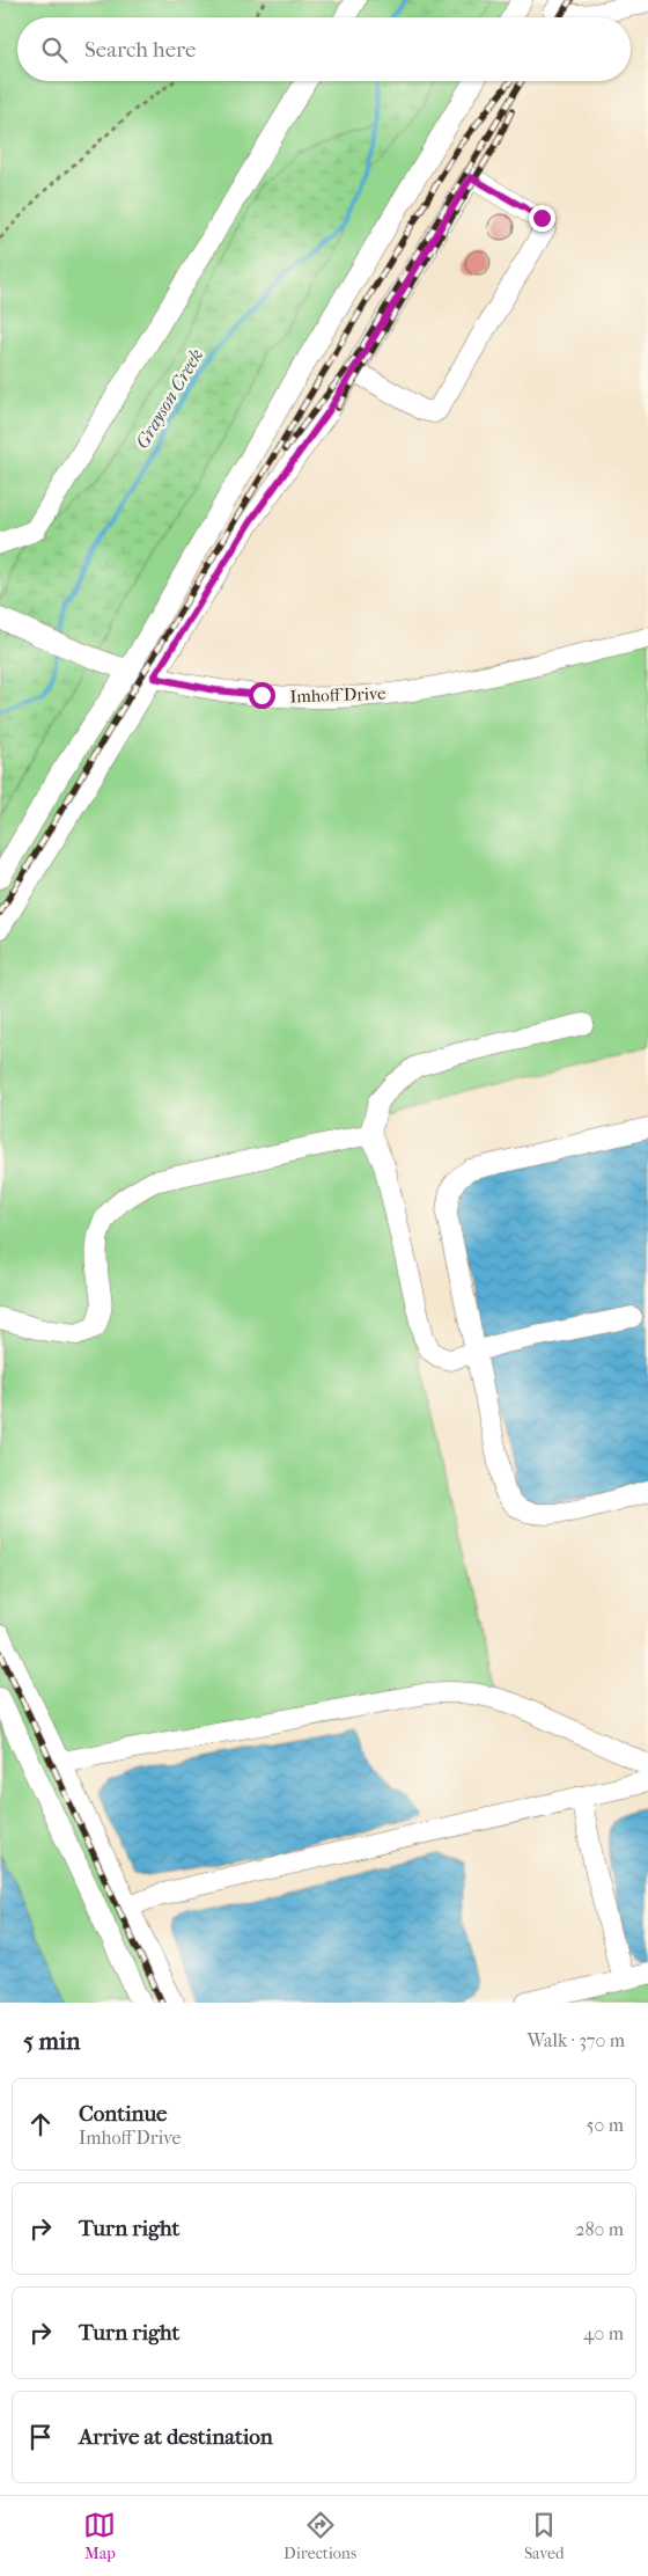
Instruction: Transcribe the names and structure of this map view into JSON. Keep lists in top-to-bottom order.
{
  "streets": {
    "street": ["Imhoff Drive"]
  },
  "water": ["Grayson Creek"],
  "page": {
    "search": "Search here",
    "heading": ["5 min", "Walk · 370 m"],
    "list": [
      ["Continue", "Imhoff Drive", "50 m"],
      ["Turn right", "280 m"],
      ["Turn right", "40 m"],
      "Arrive at destination"
    ],
    "nav": ["Map", "Directions", "Saved"]
  }
}
